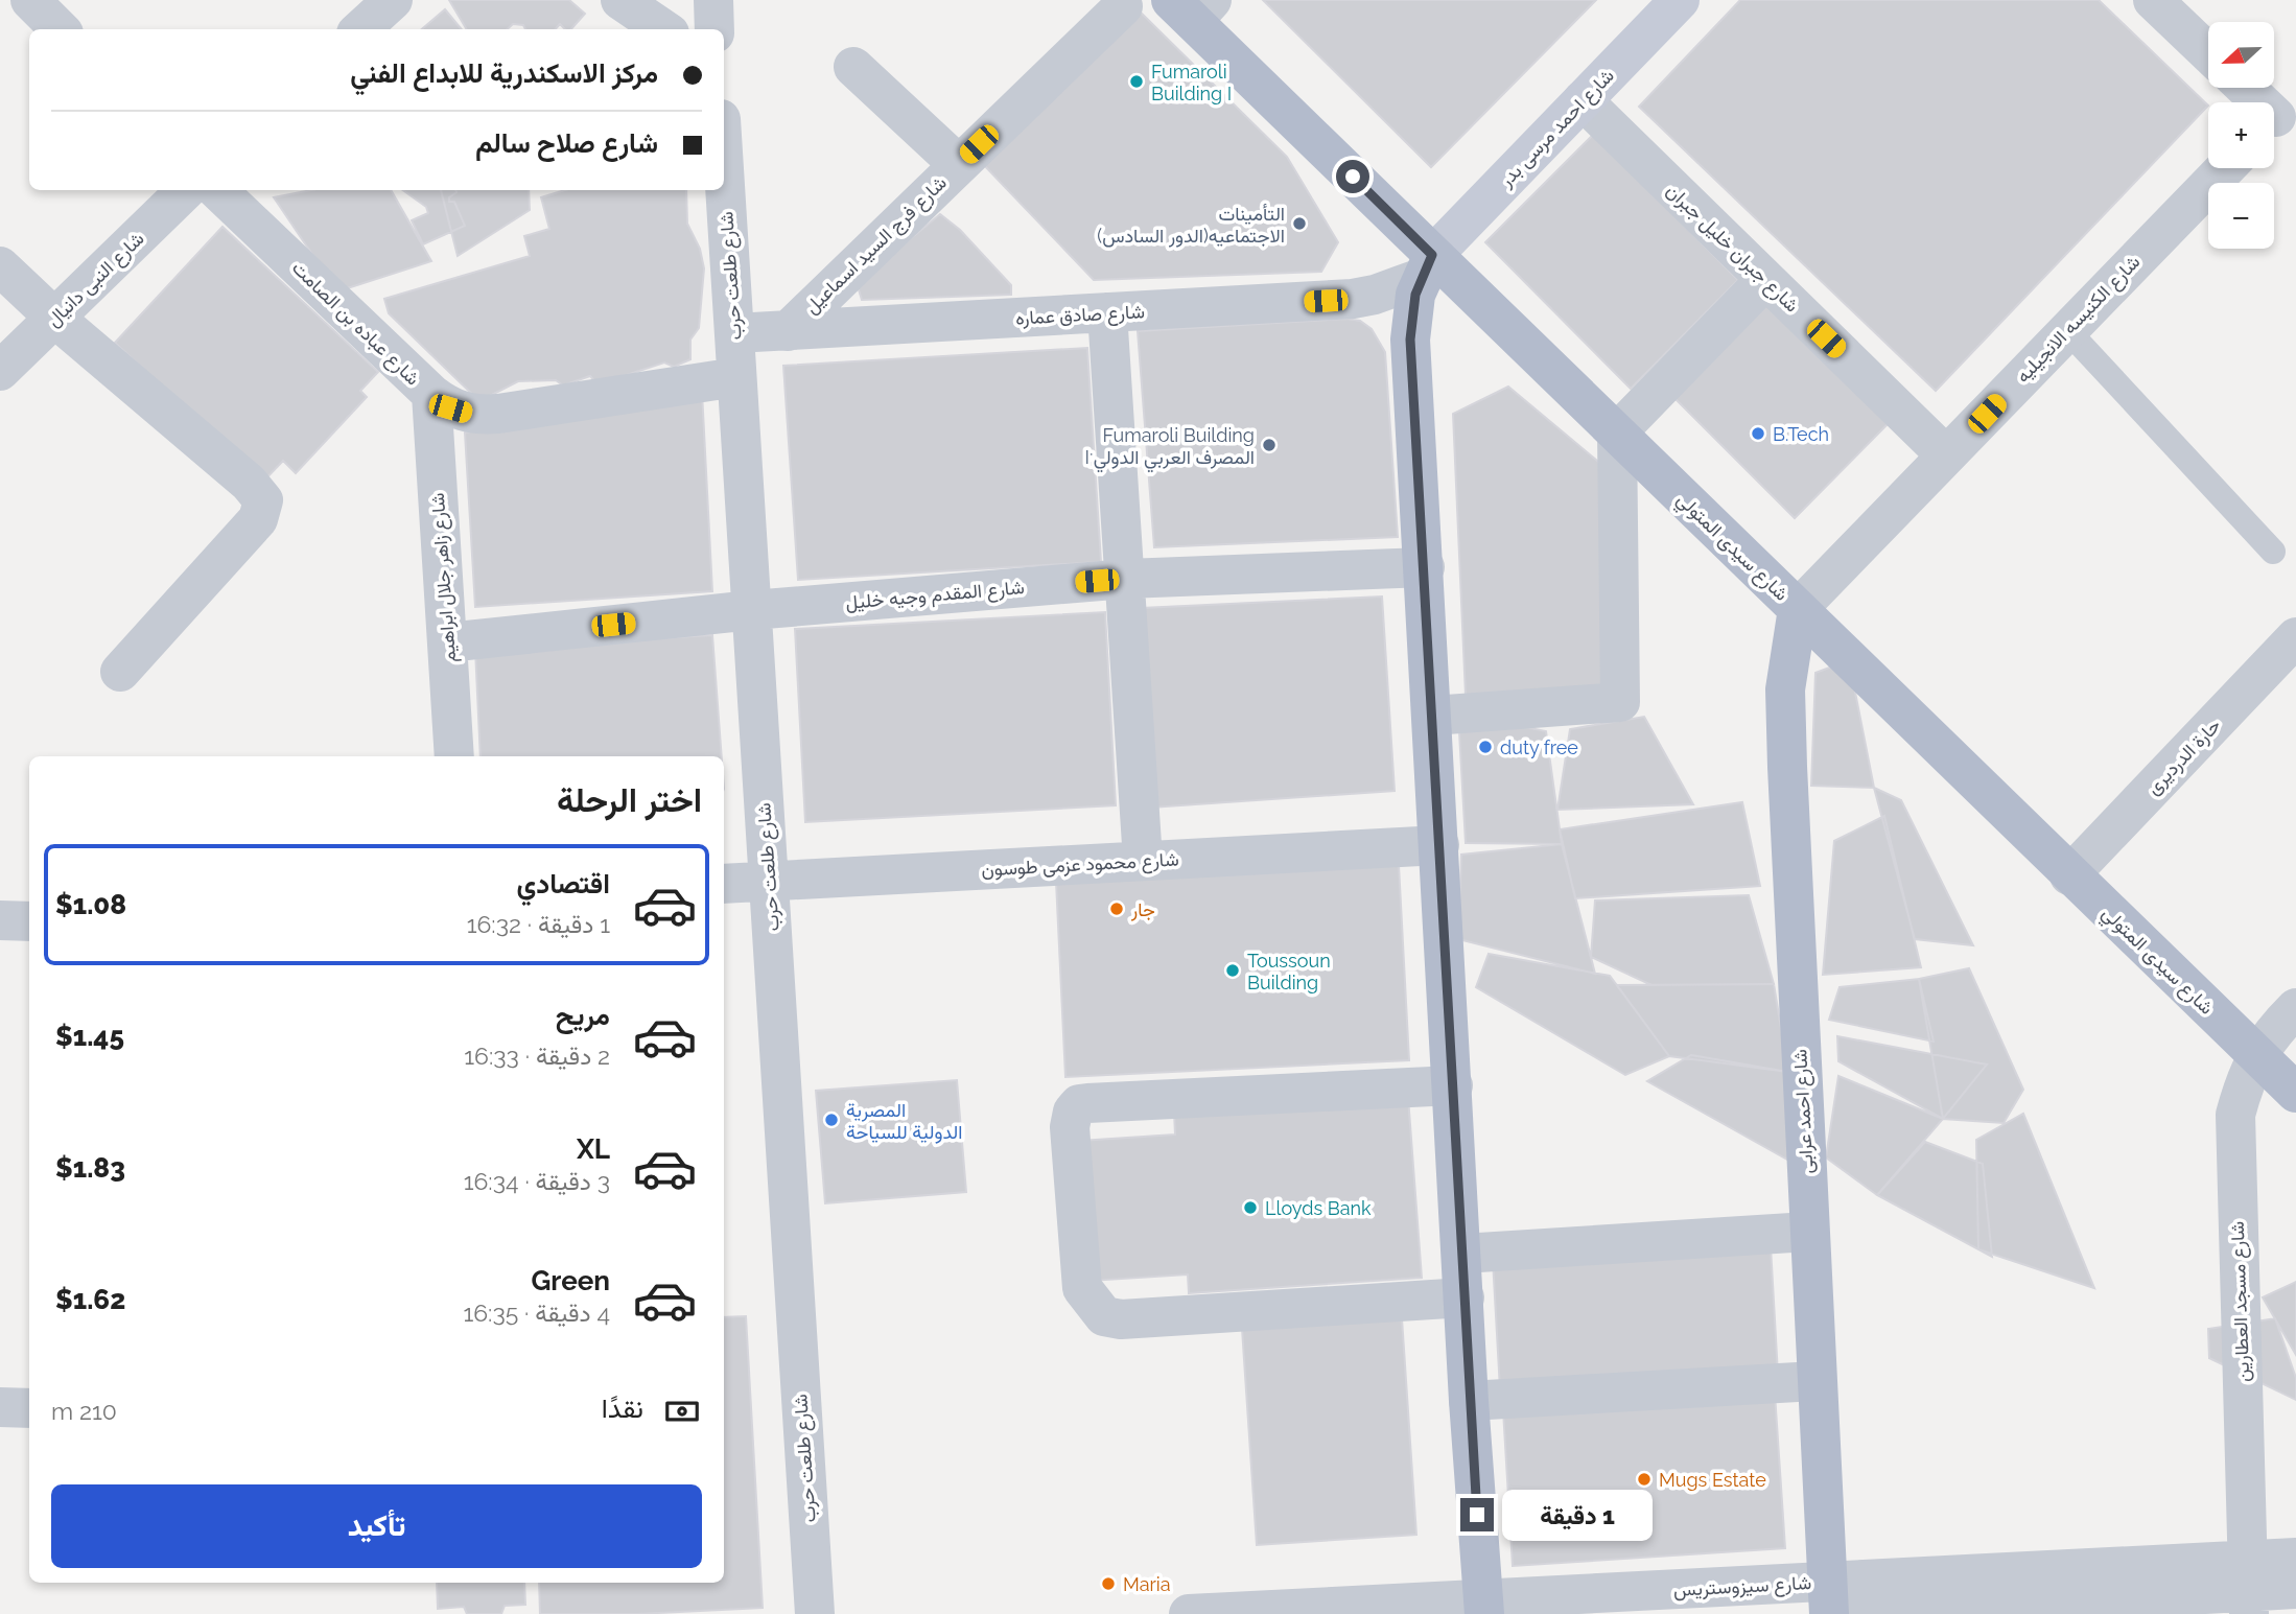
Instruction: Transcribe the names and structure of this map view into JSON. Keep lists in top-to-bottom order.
{
  "streets": {
    "main road": ["شارع سيدى المتولي", "شارع احمد عرابى"],
    "street": [
      "شارع احمد مرسى بدر",
      "شارع فرج السيد اسماعيل",
      "شارع جبران خليل جبران",
      "شارع طلعت حرب",
      "شارع النبى دانيال",
      "شارع صادق عماره",
      "شارع الكنيسه الانجيليه",
      "شارع عباده بن الصامت",
      "شارع زاهر جلال ابراهيم",
      "شارع المقدم وجيه خليل",
      "حارة الدرديرى",
      "شارع محمود عزمى طوسون",
      "شارع مسجد العطارين",
      "شارع سيزوستريس"
    ]
  },
  "crossings": [
    ["شارع احمد مرسى بدر", "شارع جبران خليل جبران"],
    ["شارع احمد مرسى بدر", "شارع صادق عماره"],
    ["شارع احمد مرسى بدر", "شارع سيدى المتولي"],
    ["شارع فرج السيد اسماعيل", "شارع صادق عماره"],
    ["شارع جبران خليل جبران", "شارع الكنيسه الانجيليه"],
    ["شارع طلعت حرب", "شارع صادق عماره"],
    ["شارع طلعت حرب", "شارع عباده بن الصامت"],
    ["شارع طلعت حرب", "شارع المقدم وجيه خليل"],
    ["شارع طلعت حرب", "شارع محمود عزمى طوسون"],
    ["شارع صادق عماره", "شارع سيدى المتولي"],
    ["شارع الكنيسه الانجيليه", "شارع سيدى المتولي"],
    ["شارع الكنيسه الانجيليه", "شارع احمد عرابى"],
    ["شارع عباده بن الصامت", "شارع زاهر جلال ابراهيم"],
    ["شارع سيدى المتولي", "حارة الدرديرى"],
    ["شارع سيدى المتولي", "شارع احمد عرابى"],
    ["شارع سيدى المتولي", "شارع مسجد العطارين"],
    ["شارع زاهر جلال ابراهيم", "شارع المقدم وجيه خليل"],
    ["شارع احمد عرابى", "شارع سيزوستريس"],
    ["شارع مسجد العطارين", "شارع سيزوستريس"]
  ],
  "places": [
    "Fumaroli Building I",
    "التأمينات الاجتماعيه(الدور السادس)",
    "B.Tech",
    "Fumaroli Building I;المصرف العربي الدولي",
    "duty free",
    "جار",
    "Toussoun Building",
    "المصرية الدولية للسياحة",
    "Lloyds Bank",
    "Mugs Estate",
    "Maria"
  ],
  "north": "left",
  "page": {
    "map_buttons": ["+", "−"],
    "banner": ["مركز الاسكندرية للابداع الفني", "شارع صلاح سالم"],
    "heading": "اختر الرحلة",
    "list": [
      {
        "name": "اقتصادي",
        "note": "1 دقيقة · 16:32",
        "value": "$1.08"
      },
      {
        "name": "مريح",
        "note": "2 دقيقة · 16:33",
        "value": "$1.45"
      },
      {
        "name": "XL",
        "note": "3 دقيقة · 16:34",
        "value": "$1.83"
      },
      {
        "name": "Green",
        "note": "4 دقيقة · 16:35",
        "value": "$1.62"
      }
    ],
    "pay": ["نقدًا", "210 m"],
    "buttons": "تأكيد",
    "bubble": "1 دقيقة"
  }
}
